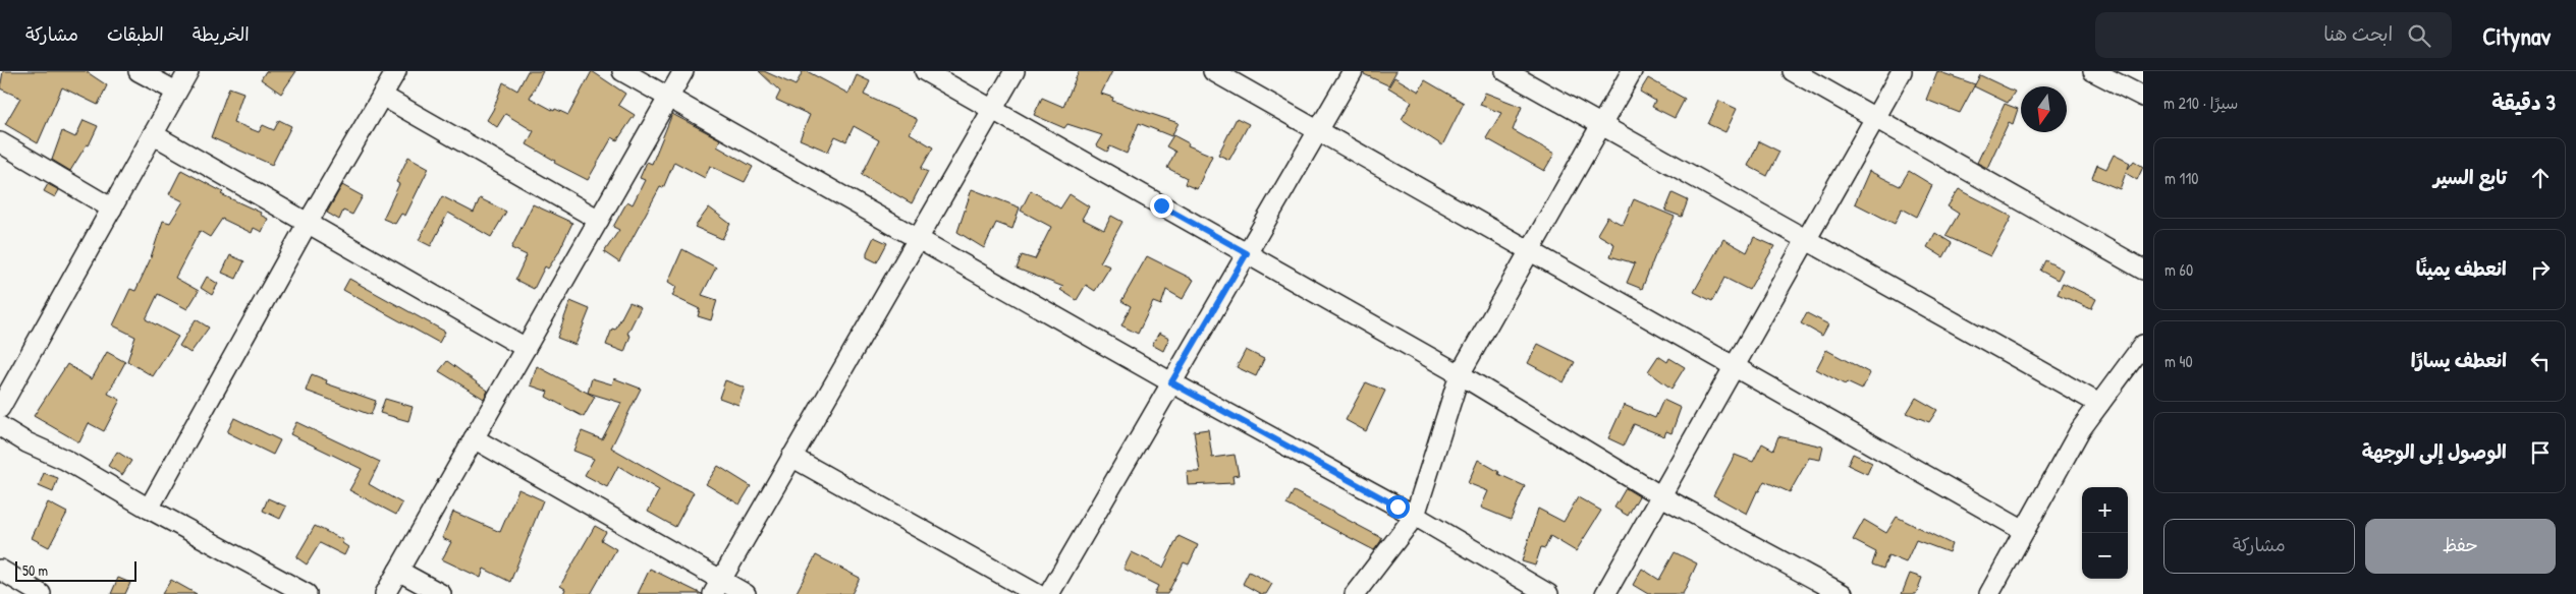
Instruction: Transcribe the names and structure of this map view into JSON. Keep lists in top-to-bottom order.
{
  "scale_bar": "50 m",
  "north": "bottom",
  "page": {
    "header": "Citynav",
    "search": "ابحث هنا",
    "nav": ["الخريطة", "الطبقات", "مشاركة"],
    "heading": ["3 دقيقة", "سيرًا · 210 m"],
    "list": [
      ["تابع السير", "110 m"],
      ["انعطف يمينًا", "60 m"],
      ["انعطف يسارًا", "40 m"],
      "الوصول إلى الوجهة"
    ],
    "map_buttons": ["+", "−"],
    "buttons": ["حفظ", "مشاركة"],
    "scale": "50 m"
  }
}
